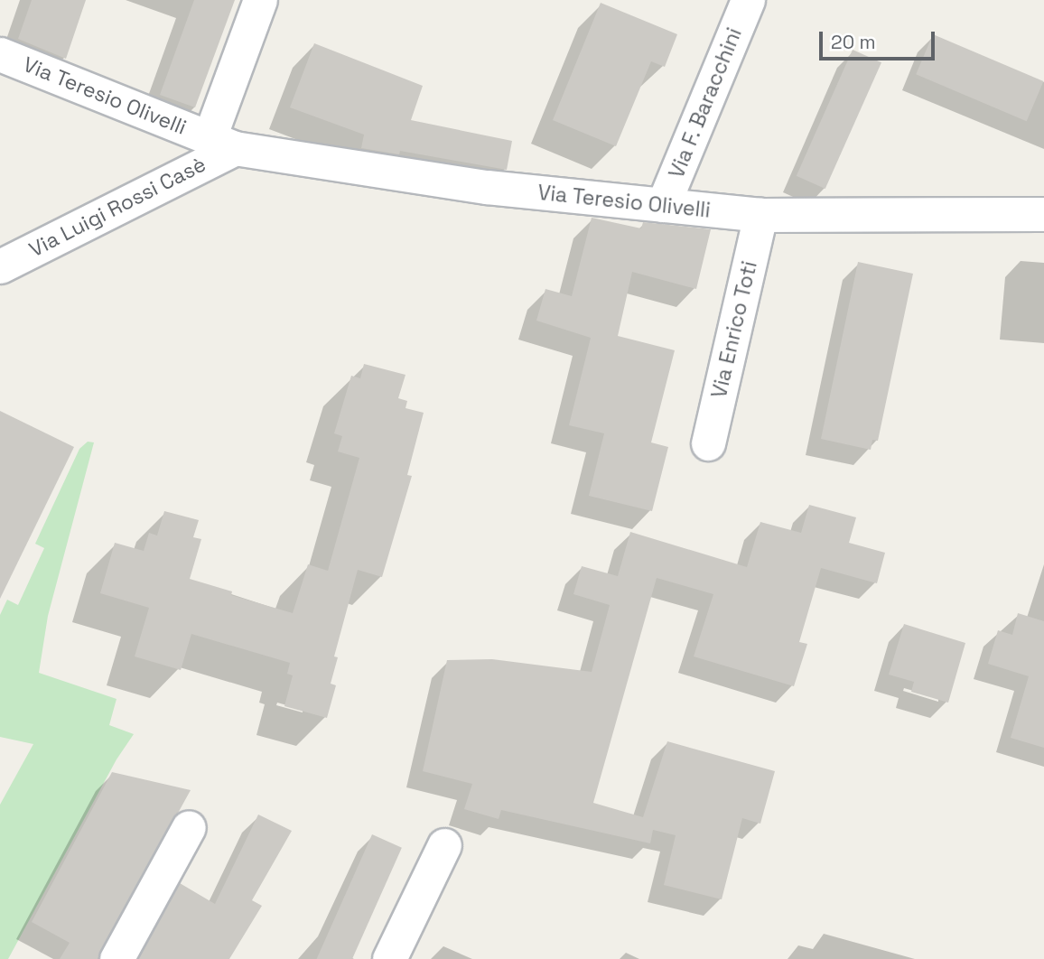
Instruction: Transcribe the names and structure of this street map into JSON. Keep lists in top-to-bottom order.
{
  "streets": {
    "street": [
      "Via Teresio Olivelli",
      "Via F. Baracchini",
      "Via Luigi Rossi Casè",
      "Via Enrico Toti"
    ]
  },
  "crossings": [
    ["Via Teresio Olivelli", "Via F. Baracchini"],
    ["Via Teresio Olivelli", "Via Luigi Rossi Casè"],
    ["Via Teresio Olivelli", "Via Enrico Toti"]
  ],
  "scale_bar": "20 m"
}
